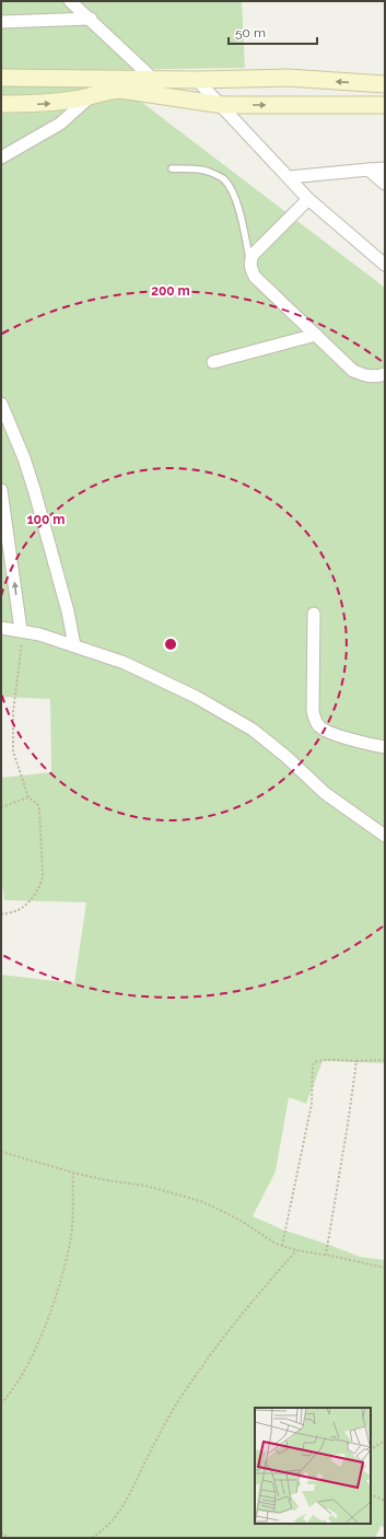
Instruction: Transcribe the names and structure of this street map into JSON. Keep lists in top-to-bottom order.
{
  "scale_bar": "50 m",
  "rings": ["200 m", "100 m"]
}
